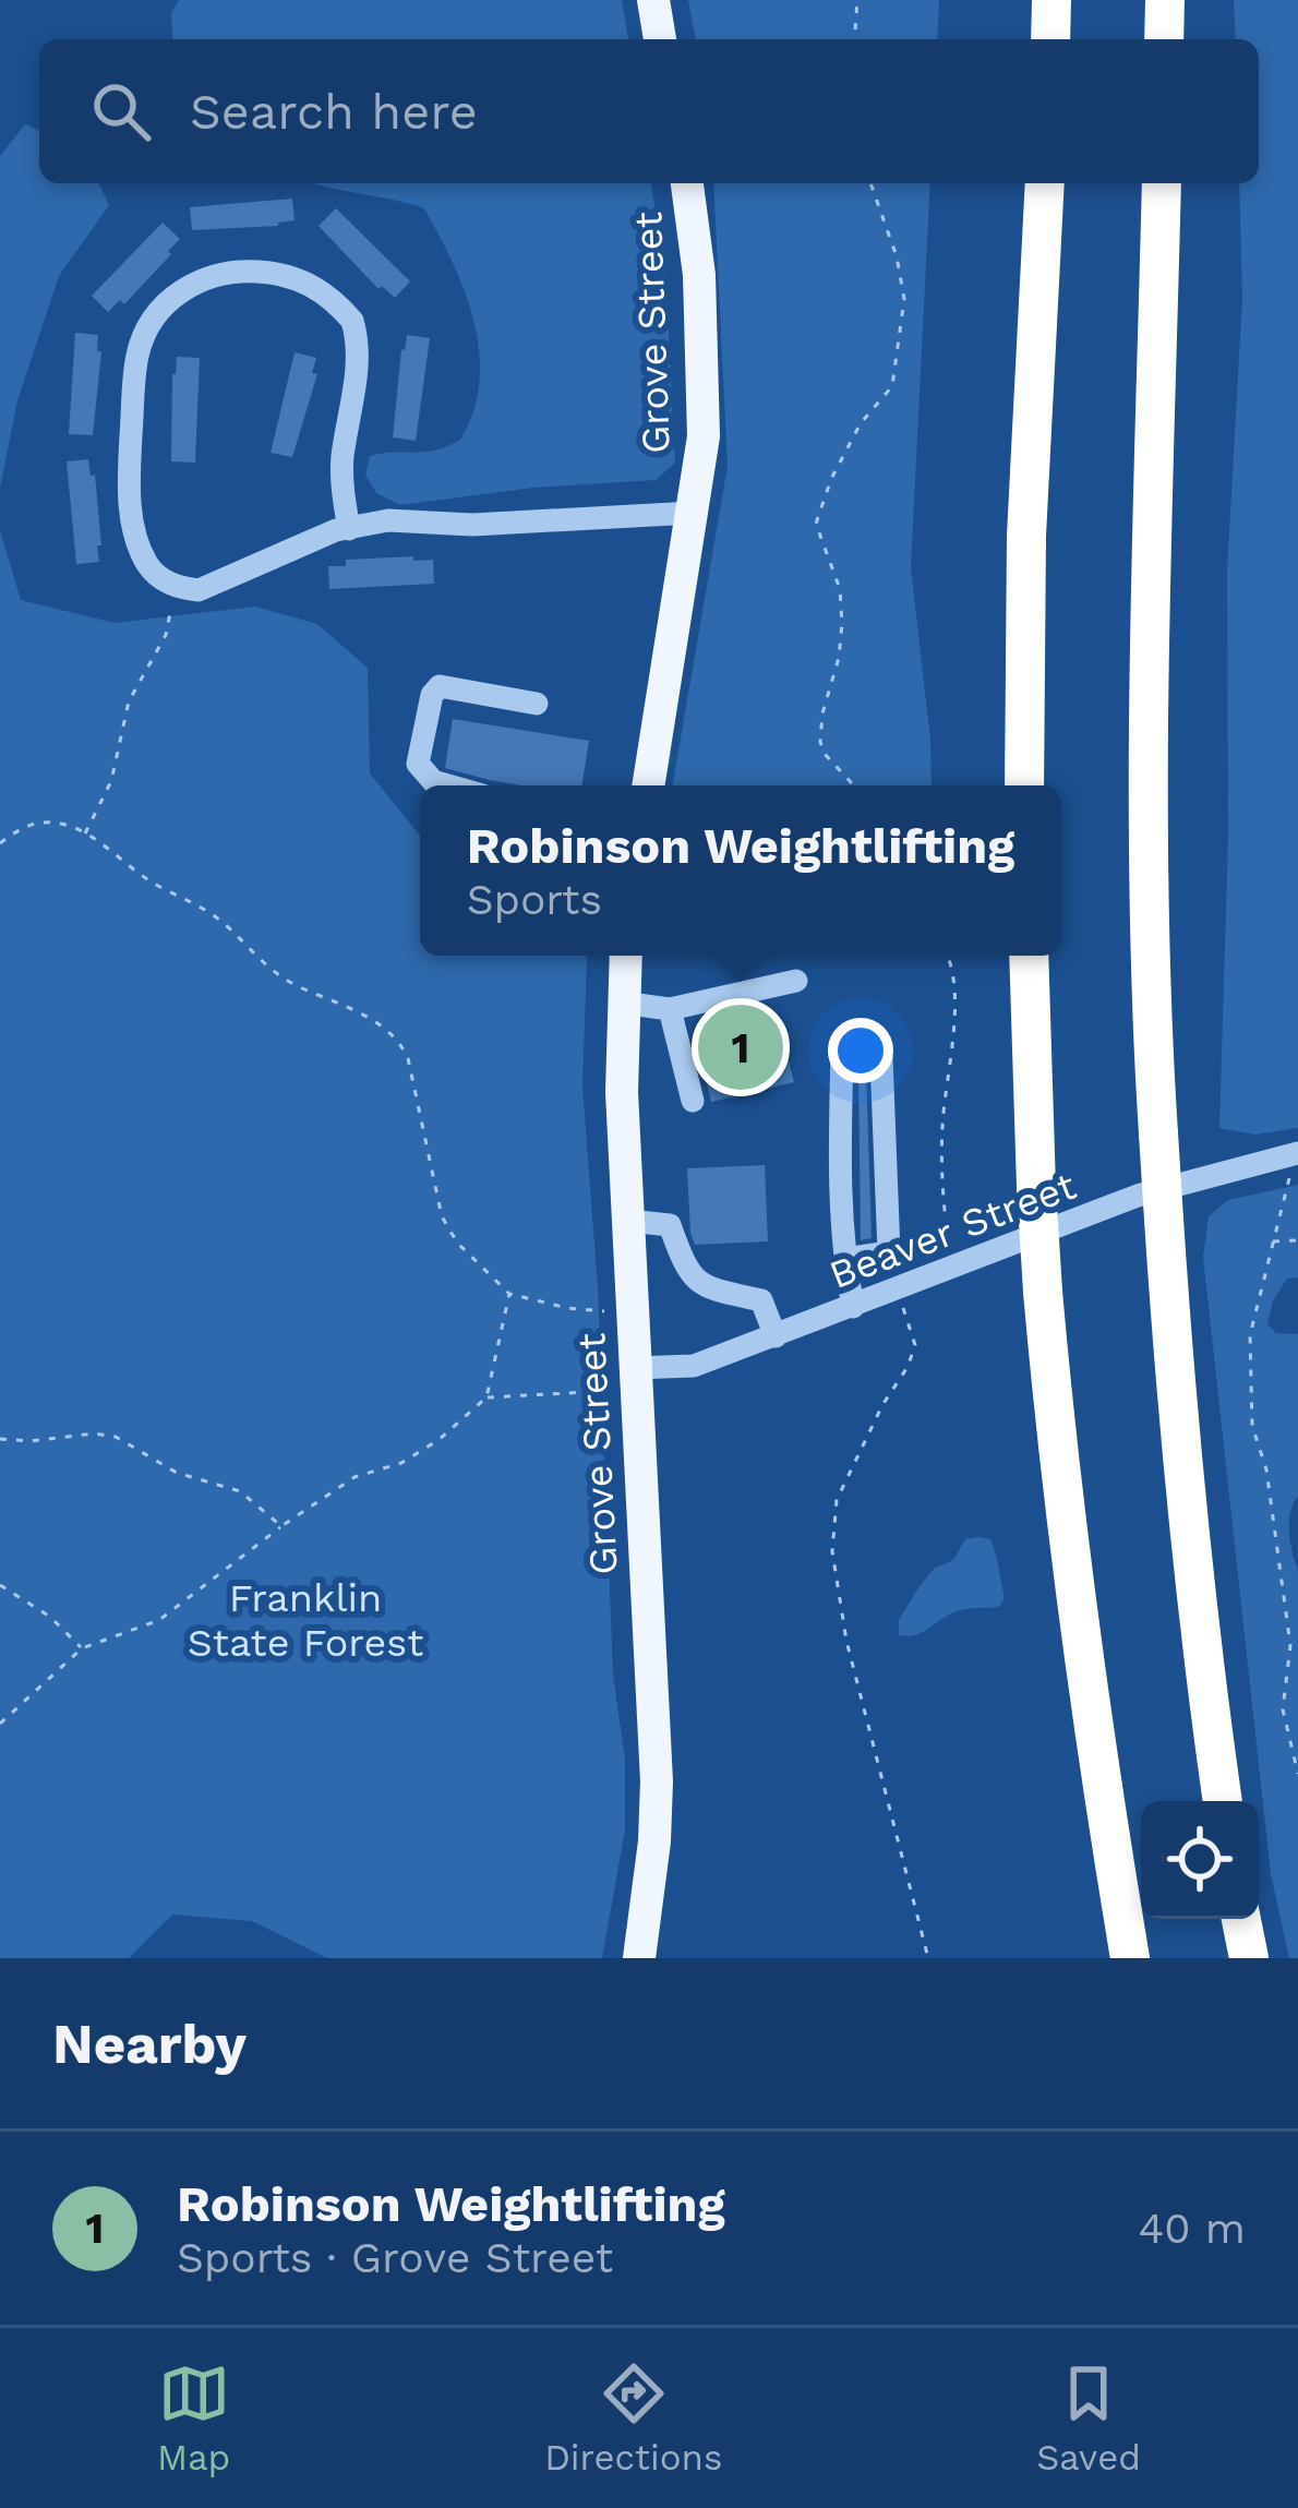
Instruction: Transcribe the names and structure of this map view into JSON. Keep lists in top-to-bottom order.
{
  "streets": {
    "main road": ["Grove Street"],
    "street": ["Beaver Street"]
  },
  "crossings": [
    ["Grove Street", "Beaver Street"]
  ],
  "parks": ["Franklin State Forest"],
  "page": {
    "search": "Search here",
    "popup": ["Robinson Weightlifting", "Sports"],
    "pins": "1",
    "heading": "Nearby",
    "list": [
      {
        "mark": "1",
        "name": "Robinson Weightlifting",
        "note": "Sports · Grove Street",
        "value": "40 m"
      }
    ],
    "nav": ["Map", "Directions", "Saved"]
  }
}
